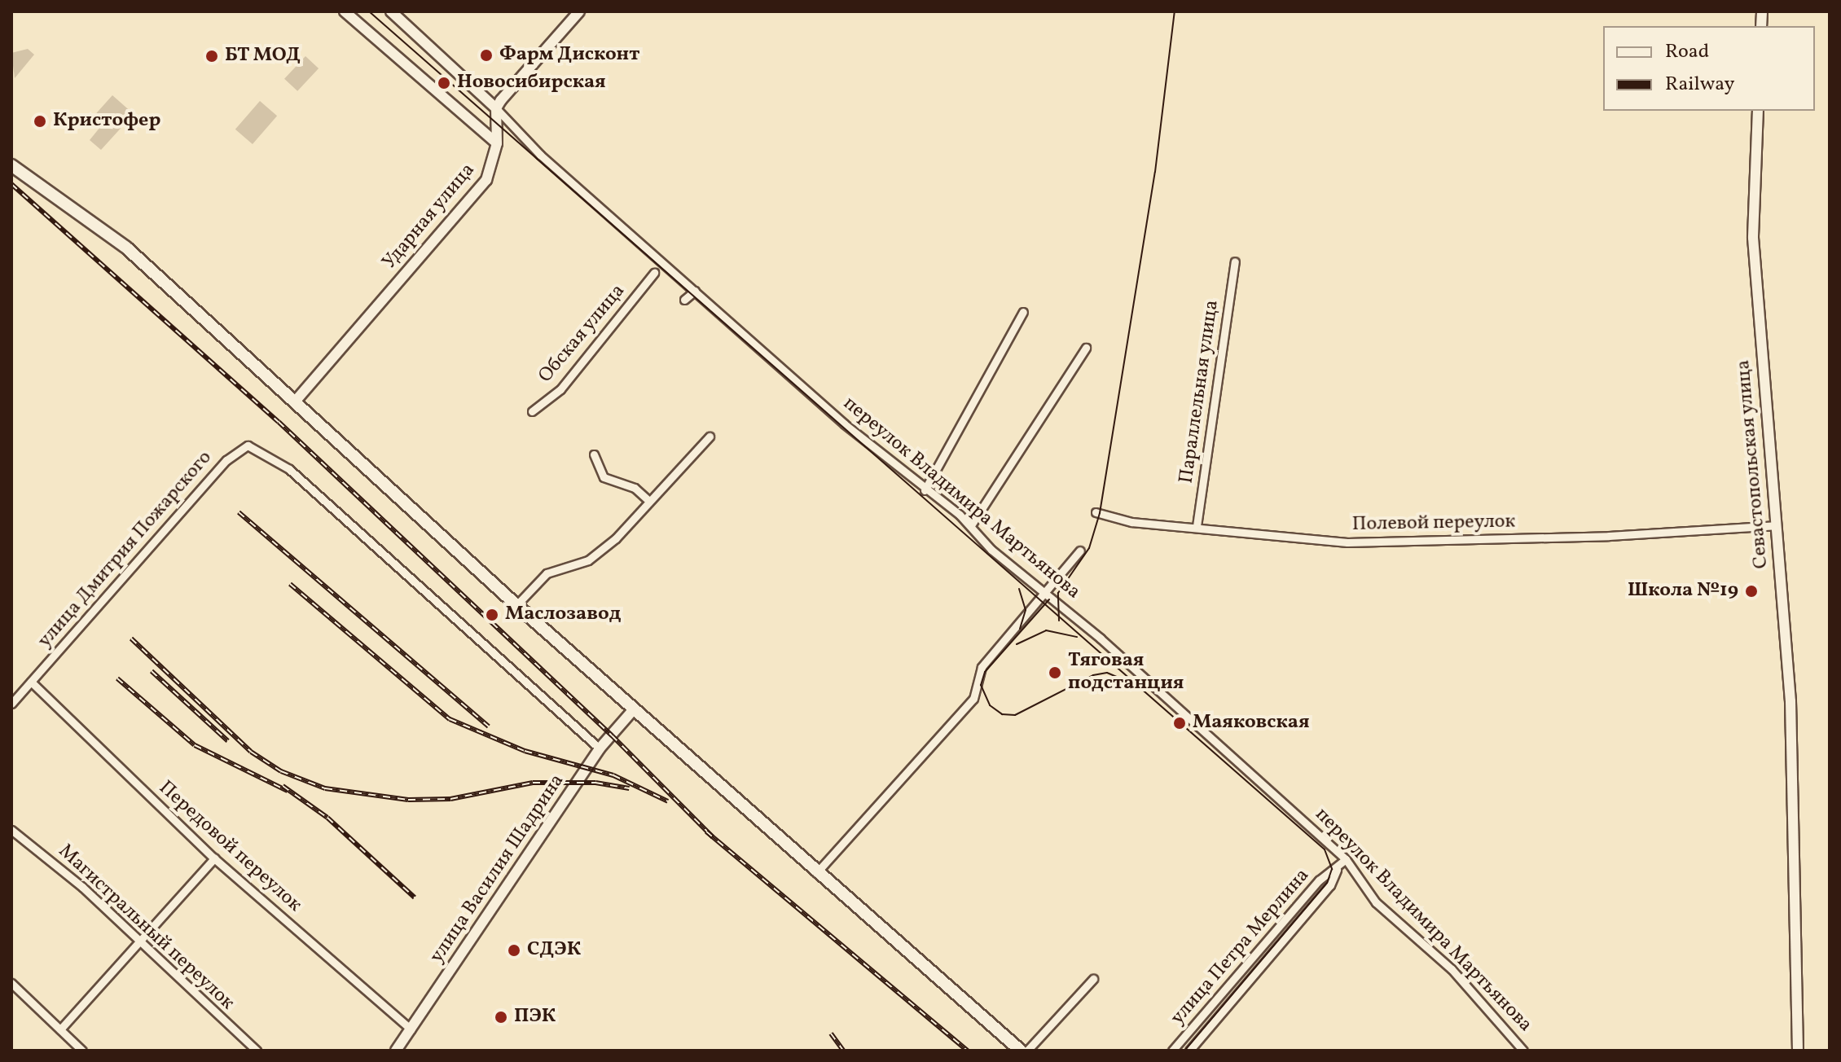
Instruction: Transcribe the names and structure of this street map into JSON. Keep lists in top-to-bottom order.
{
  "streets": {
    "street": [
      "Ударная улица",
      "Обская улица",
      "Параллельная улица",
      "Севастопольская улица",
      "переулок Владимира Мартьянова",
      "Полевой переулок",
      "улица Дмитрия Пожарского",
      "Передовой переулок",
      "улица Василия Шадрина",
      "Магистральный переулок",
      "улица Петра Мерлина"
    ]
  },
  "crossings": [
    ["Ударная улица", "переулок Владимира Мартьянова"],
    ["Параллельная улица", "Полевой переулок"],
    ["Севастопольская улица", "Полевой переулок"],
    ["переулок Владимира Мартьянова", "улица Петра Мерлина"],
    ["улица Дмитрия Пожарского", "Передовой переулок"],
    ["улица Дмитрия Пожарского", "улица Василия Шадрина"],
    ["Передовой переулок", "улица Василия Шадрина"]
  ],
  "places": [
    "Фарм Дисконт",
    "БТ МОД",
    "Новосибирская",
    "Кристофер",
    "Школа №19",
    "Маслозавод",
    "Тяговая подстанция",
    "Маяковская",
    "СДЭК",
    "ПЭК"
  ],
  "legend": ["Road", "Railway"]
}
